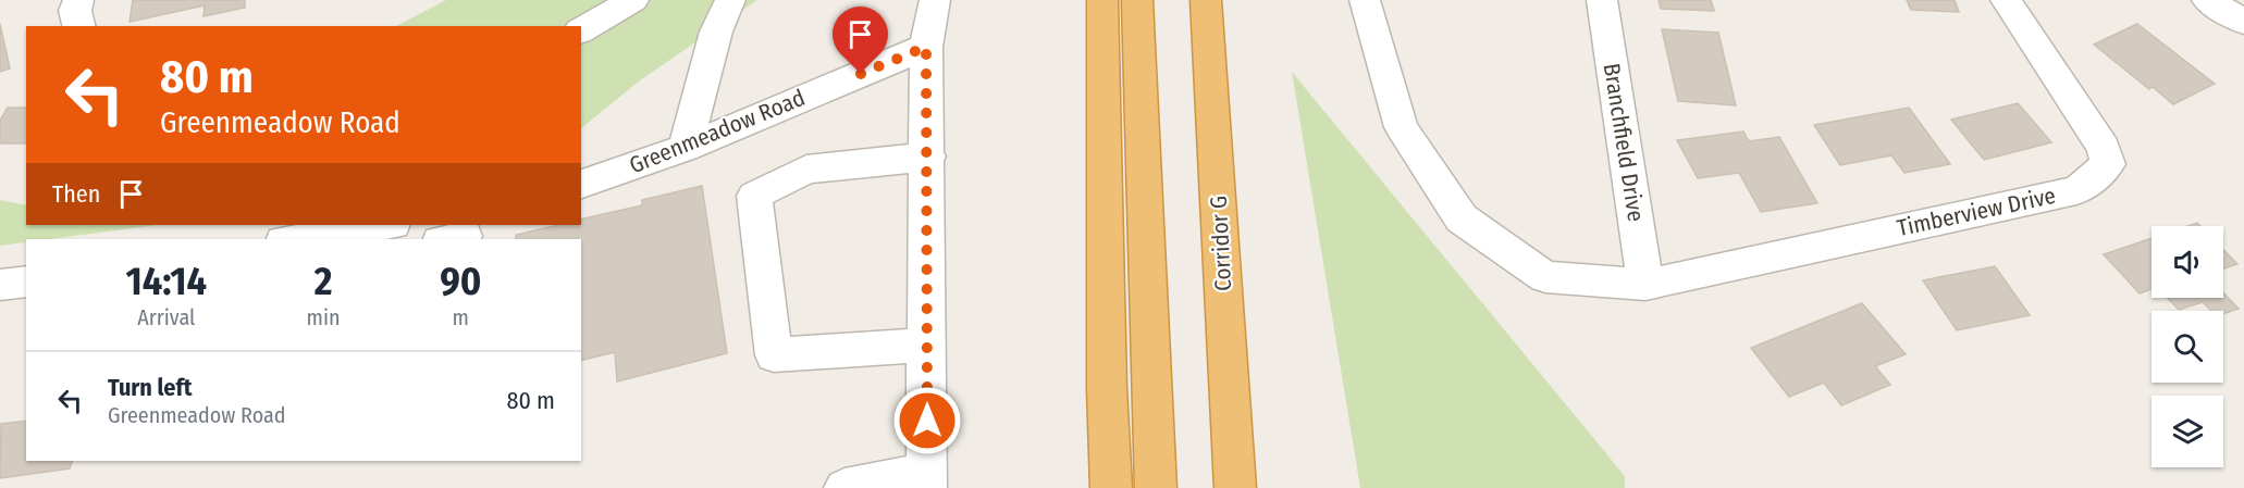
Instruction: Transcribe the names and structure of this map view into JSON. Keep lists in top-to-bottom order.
{
  "streets": {
    "highway": ["Corridor G"],
    "street": ["Greenmeadow Road", "Branchfield Drive", "Timberview Drive"]
  },
  "crossings": [
    ["Branchfield Drive", "Timberview Drive"]
  ],
  "page": {
    "turn": ["80 m", "Greenmeadow Road"],
    "then": "Then",
    "eta": [
      "14:14",
      "Arrival",
      "2",
      "min",
      "90",
      "m"
    ],
    "list": [
      {
        "name": "Turn left",
        "note": "Greenmeadow Road",
        "value": "80 m"
      }
    ]
  }
}
